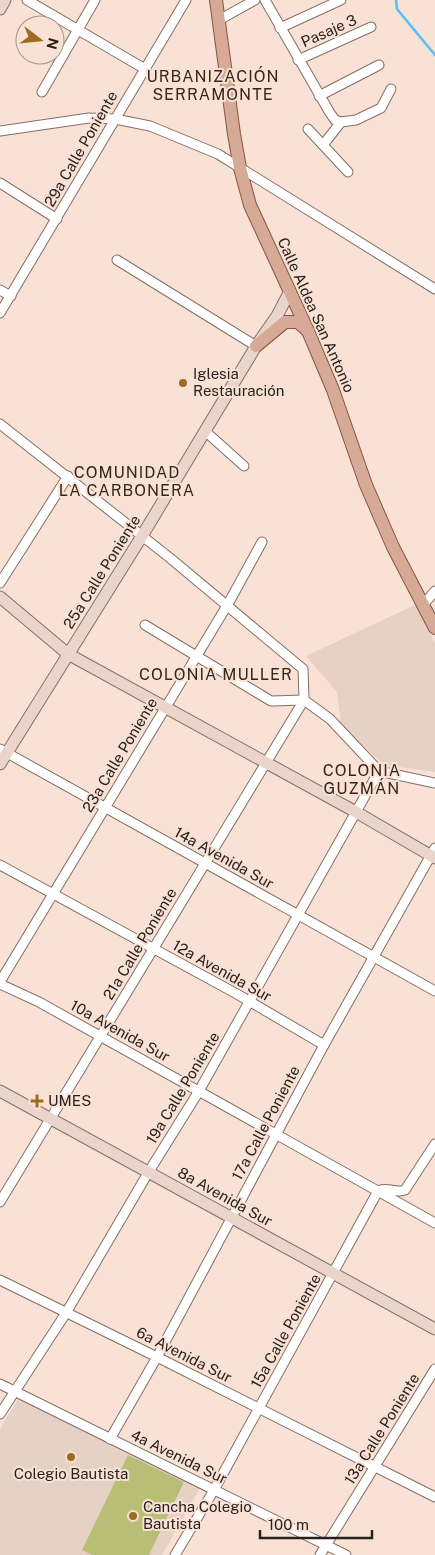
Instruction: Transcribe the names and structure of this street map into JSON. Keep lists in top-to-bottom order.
{
  "streets": {
    "main road": ["Calle Aldea San Antonio"],
    "street": [
      "Pasaje 3",
      "29a Calle Poniente",
      "25a Calle Poniente",
      "23a Calle Poniente",
      "14a Avenida Sur",
      "21a Calle Poniente",
      "12a Avenida Sur",
      "10a Avenida Sur",
      "19a Calle Poniente",
      "17a Calle Poniente",
      "8a Avenida Sur",
      "15a Calle Poniente",
      "6a Avenida Sur",
      "13a Calle Poniente",
      "4a Avenida Sur"
    ]
  },
  "crossings": [
    ["Calle Aldea San Antonio", "25a Calle Poniente"],
    ["25a Calle Poniente", "14a Avenida Sur"],
    ["23a Calle Poniente", "14a Avenida Sur"],
    ["23a Calle Poniente", "12a Avenida Sur"],
    ["23a Calle Poniente", "10a Avenida Sur"],
    ["14a Avenida Sur", "21a Calle Poniente"],
    ["14a Avenida Sur", "19a Calle Poniente"],
    ["14a Avenida Sur", "17a Calle Poniente"],
    ["21a Calle Poniente", "12a Avenida Sur"],
    ["21a Calle Poniente", "10a Avenida Sur"],
    ["21a Calle Poniente", "8a Avenida Sur"],
    ["12a Avenida Sur", "19a Calle Poniente"],
    ["12a Avenida Sur", "17a Calle Poniente"],
    ["10a Avenida Sur", "19a Calle Poniente"],
    ["10a Avenida Sur", "17a Calle Poniente"],
    ["10a Avenida Sur", "15a Calle Poniente"],
    ["19a Calle Poniente", "8a Avenida Sur"],
    ["19a Calle Poniente", "6a Avenida Sur"],
    ["19a Calle Poniente", "4a Avenida Sur"],
    ["17a Calle Poniente", "8a Avenida Sur"],
    ["17a Calle Poniente", "6a Avenida Sur"],
    ["17a Calle Poniente", "4a Avenida Sur"],
    ["8a Avenida Sur", "15a Calle Poniente"],
    ["15a Calle Poniente", "6a Avenida Sur"],
    ["15a Calle Poniente", "4a Avenida Sur"],
    ["6a Avenida Sur", "13a Calle Poniente"],
    ["13a Calle Poniente", "4a Avenida Sur"]
  ],
  "districts": [
    "URBANIZACIÓN SERRAMONTE",
    "COMUNIDAD LA CARBONERA",
    "COLONIA MULLER",
    "COLONIA GUZMÁN"
  ],
  "places": {
    "other": ["Iglesia Restauración", "Colegio Bautista", "Cancha Colegio Bautista"],
    "health": ["UMES"]
  },
  "scale_bar": "100 m",
  "north": "right"
}
